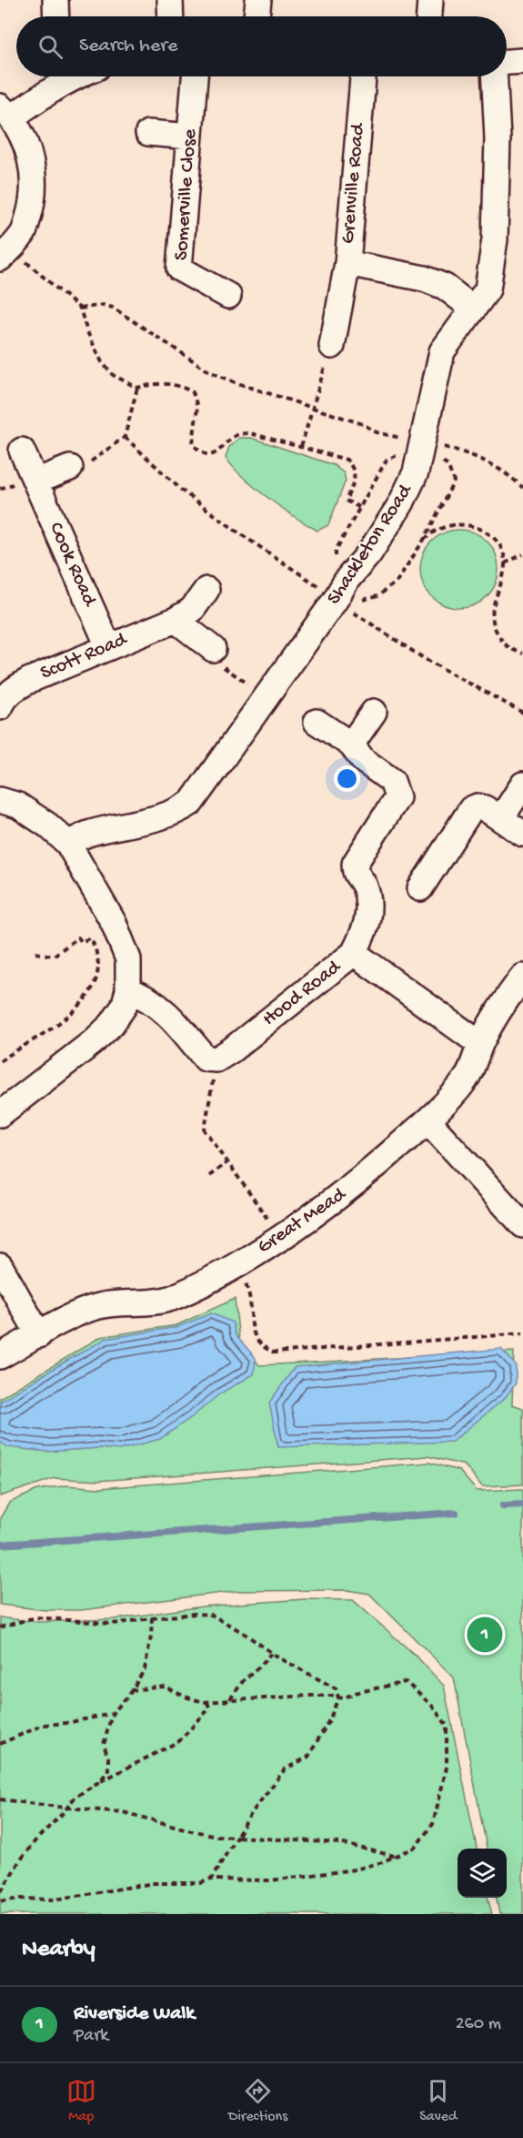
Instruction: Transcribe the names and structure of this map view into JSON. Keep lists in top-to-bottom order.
{
  "streets": {
    "street": [
      "Grenville Road",
      "Somerville Close",
      "Shackleton Road",
      "Cook Road",
      "Scott Road",
      "Hood Road",
      "Great Mead"
    ]
  },
  "crossings": [
    ["Grenville Road", "Shackleton Road"],
    ["Cook Road", "Scott Road"],
    ["Hood Road", "Great Mead"]
  ],
  "page": {
    "search": "Search here",
    "pins": "1",
    "heading": "Nearby",
    "list": [
      {
        "mark": "1",
        "name": "Riverside Walk",
        "note": "Park",
        "value": "260 m"
      }
    ],
    "nav": ["Map", "Directions", "Saved"]
  }
}
